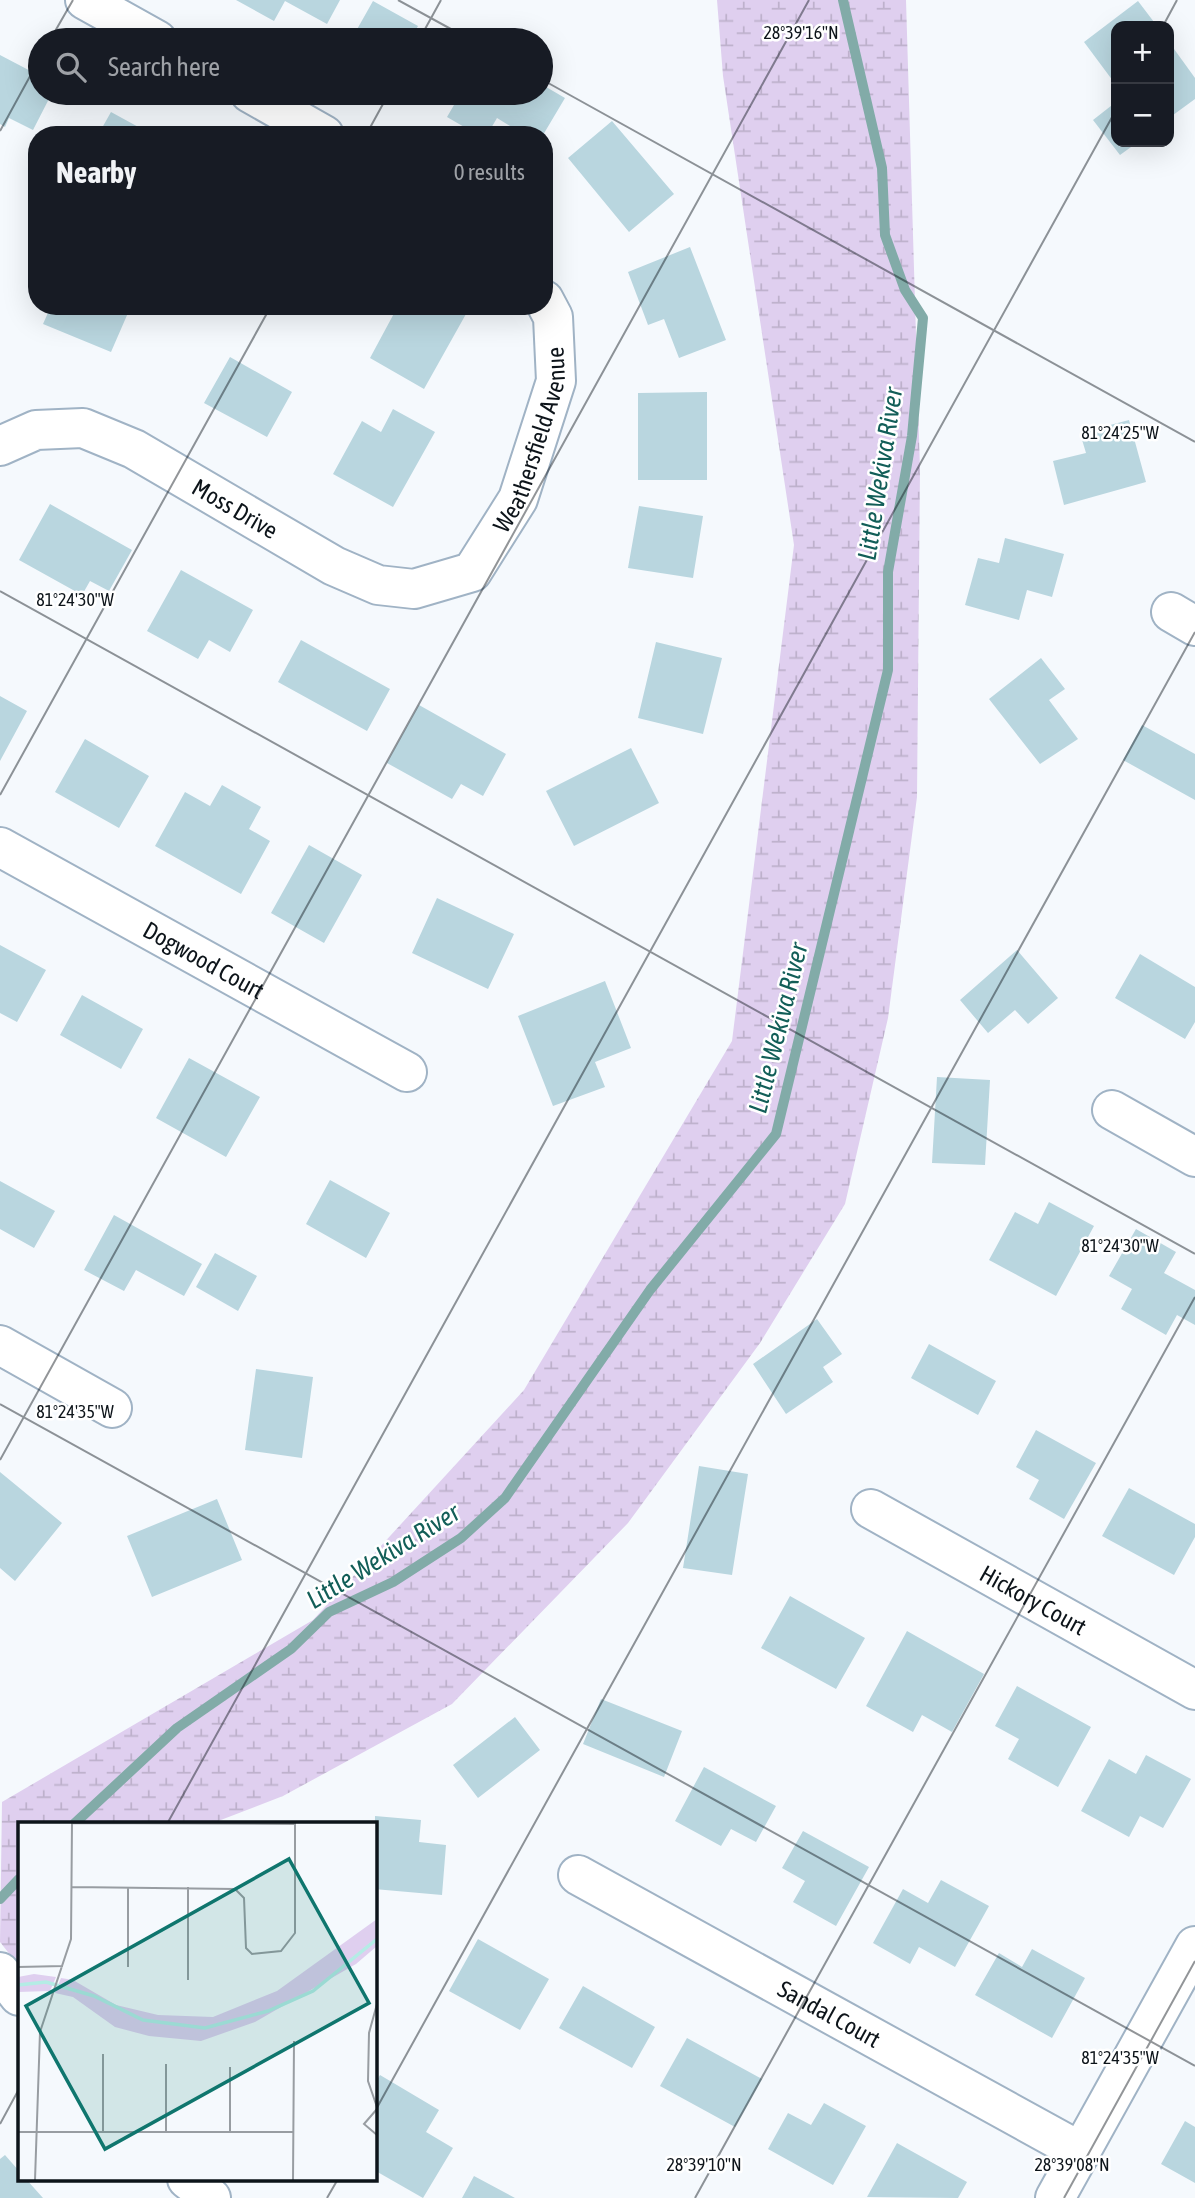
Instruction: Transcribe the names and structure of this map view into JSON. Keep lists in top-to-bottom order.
{
  "streets": {
    "street": [
      "Weathersfield Avenue",
      "Moss Drive",
      "Dogwood Court",
      "Hickory Court",
      "Sandal Court"
    ]
  },
  "crossings": [
    ["Weathersfield Avenue", "Moss Drive"]
  ],
  "water": ["Little Wekiva River"],
  "page": {
    "map_buttons": ["+", "−"],
    "search": "Search here",
    "heading": ["Nearby", "0 results"]
  },
  "coordinates": [
    "28°39'16\"N",
    "81°24'25\"W",
    "81°24'30\"W",
    "81°24'35\"W",
    "28°39'10\"N",
    "28°39'08\"N"
  ]
}
